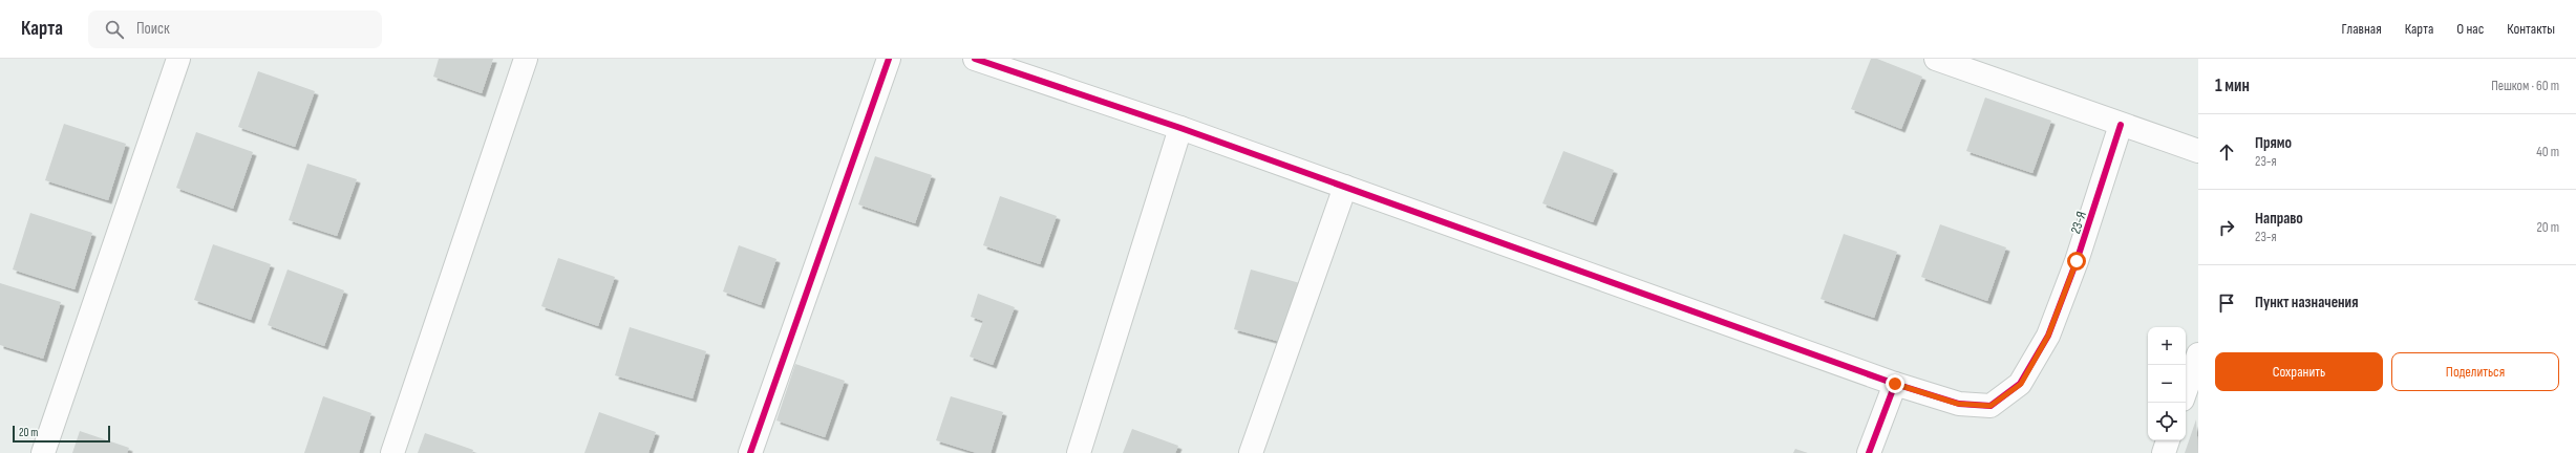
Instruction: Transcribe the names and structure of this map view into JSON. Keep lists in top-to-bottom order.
{
  "streets": {
    "street": ["23-Я"]
  },
  "scale_bar": "20 m",
  "page": {
    "header": "Карта",
    "search": "Поиск",
    "nav": [
      "Главная",
      "Карта",
      "О нас",
      "Контакты"
    ],
    "heading": ["1 мин", "Пешком · 60 m"],
    "list": [
      ["Прямо", "23-я", "40 m"],
      ["Направо", "23-я", "20 m"],
      "Пункт назначения"
    ],
    "map_buttons": ["+", "−"],
    "buttons": ["Сохранить", "Поделиться"],
    "scale": "20 m"
  }
}
